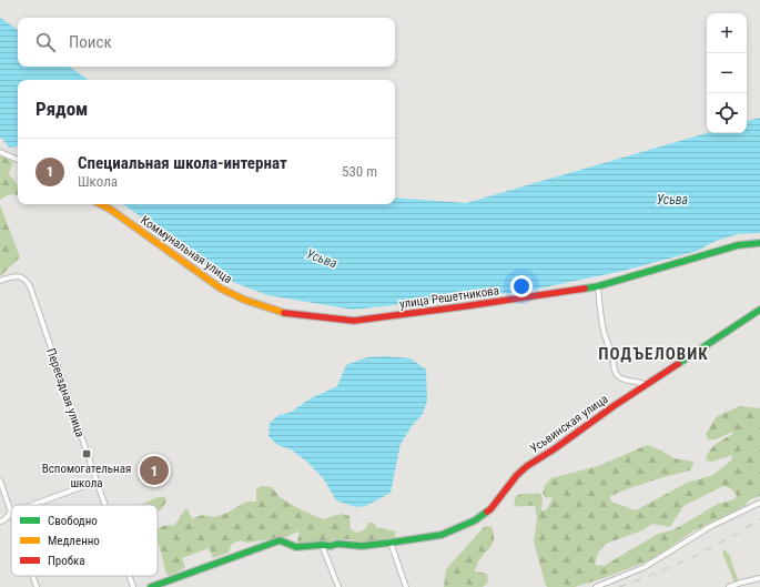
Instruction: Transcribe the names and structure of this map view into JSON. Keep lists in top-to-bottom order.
{
  "streets": {
    "street": [
      "Коммунальная улица",
      "улица Решетникова",
      "Переездная улица",
      "Усьвинская улица"
    ]
  },
  "crossings": [
    ["Коммунальная улица", "улица Решетникова"]
  ],
  "districts": ["ПОДЪЕЛОВИК"],
  "water": ["Усьва"],
  "places": {
    "transit": ["Вспомогательная школа"]
  },
  "legend": ["Свободно", "Медленно", "Пробка"],
  "page": {
    "map_buttons": ["+", "−"],
    "search": "Поиск",
    "heading": "Рядом",
    "list": [
      {
        "mark": "1",
        "name": "Специальная школа-интернат",
        "note": "Школа",
        "value": "530 m"
      }
    ],
    "pins": "1"
  }
}
